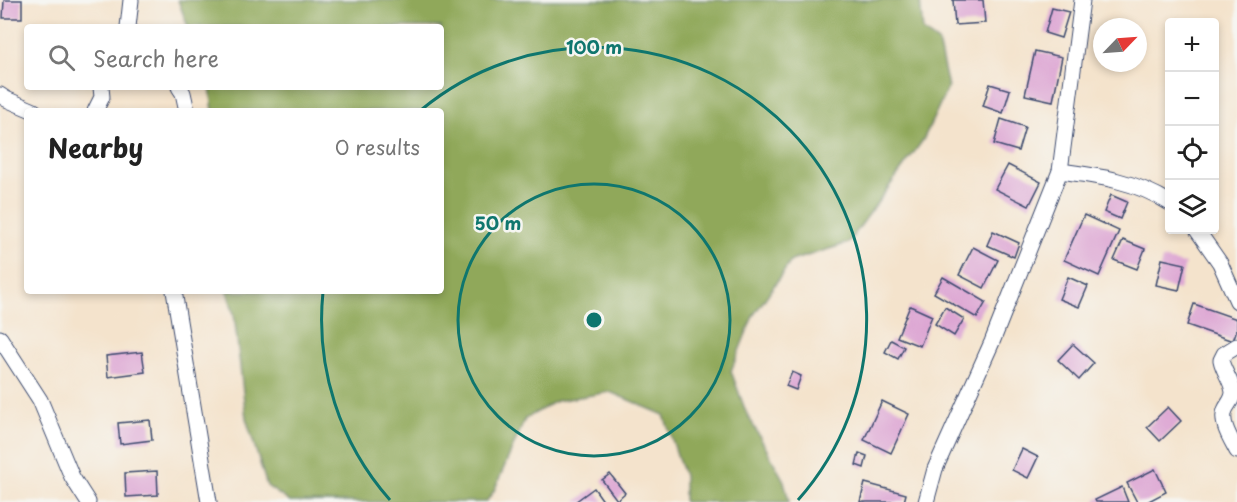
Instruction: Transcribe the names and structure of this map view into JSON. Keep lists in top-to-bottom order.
{
  "north": "top right",
  "page": {
    "map_buttons": ["+", "−"],
    "search": "Search here",
    "heading": ["Nearby", "0 results"]
  },
  "rings": ["100 m", "50 m"]
}
